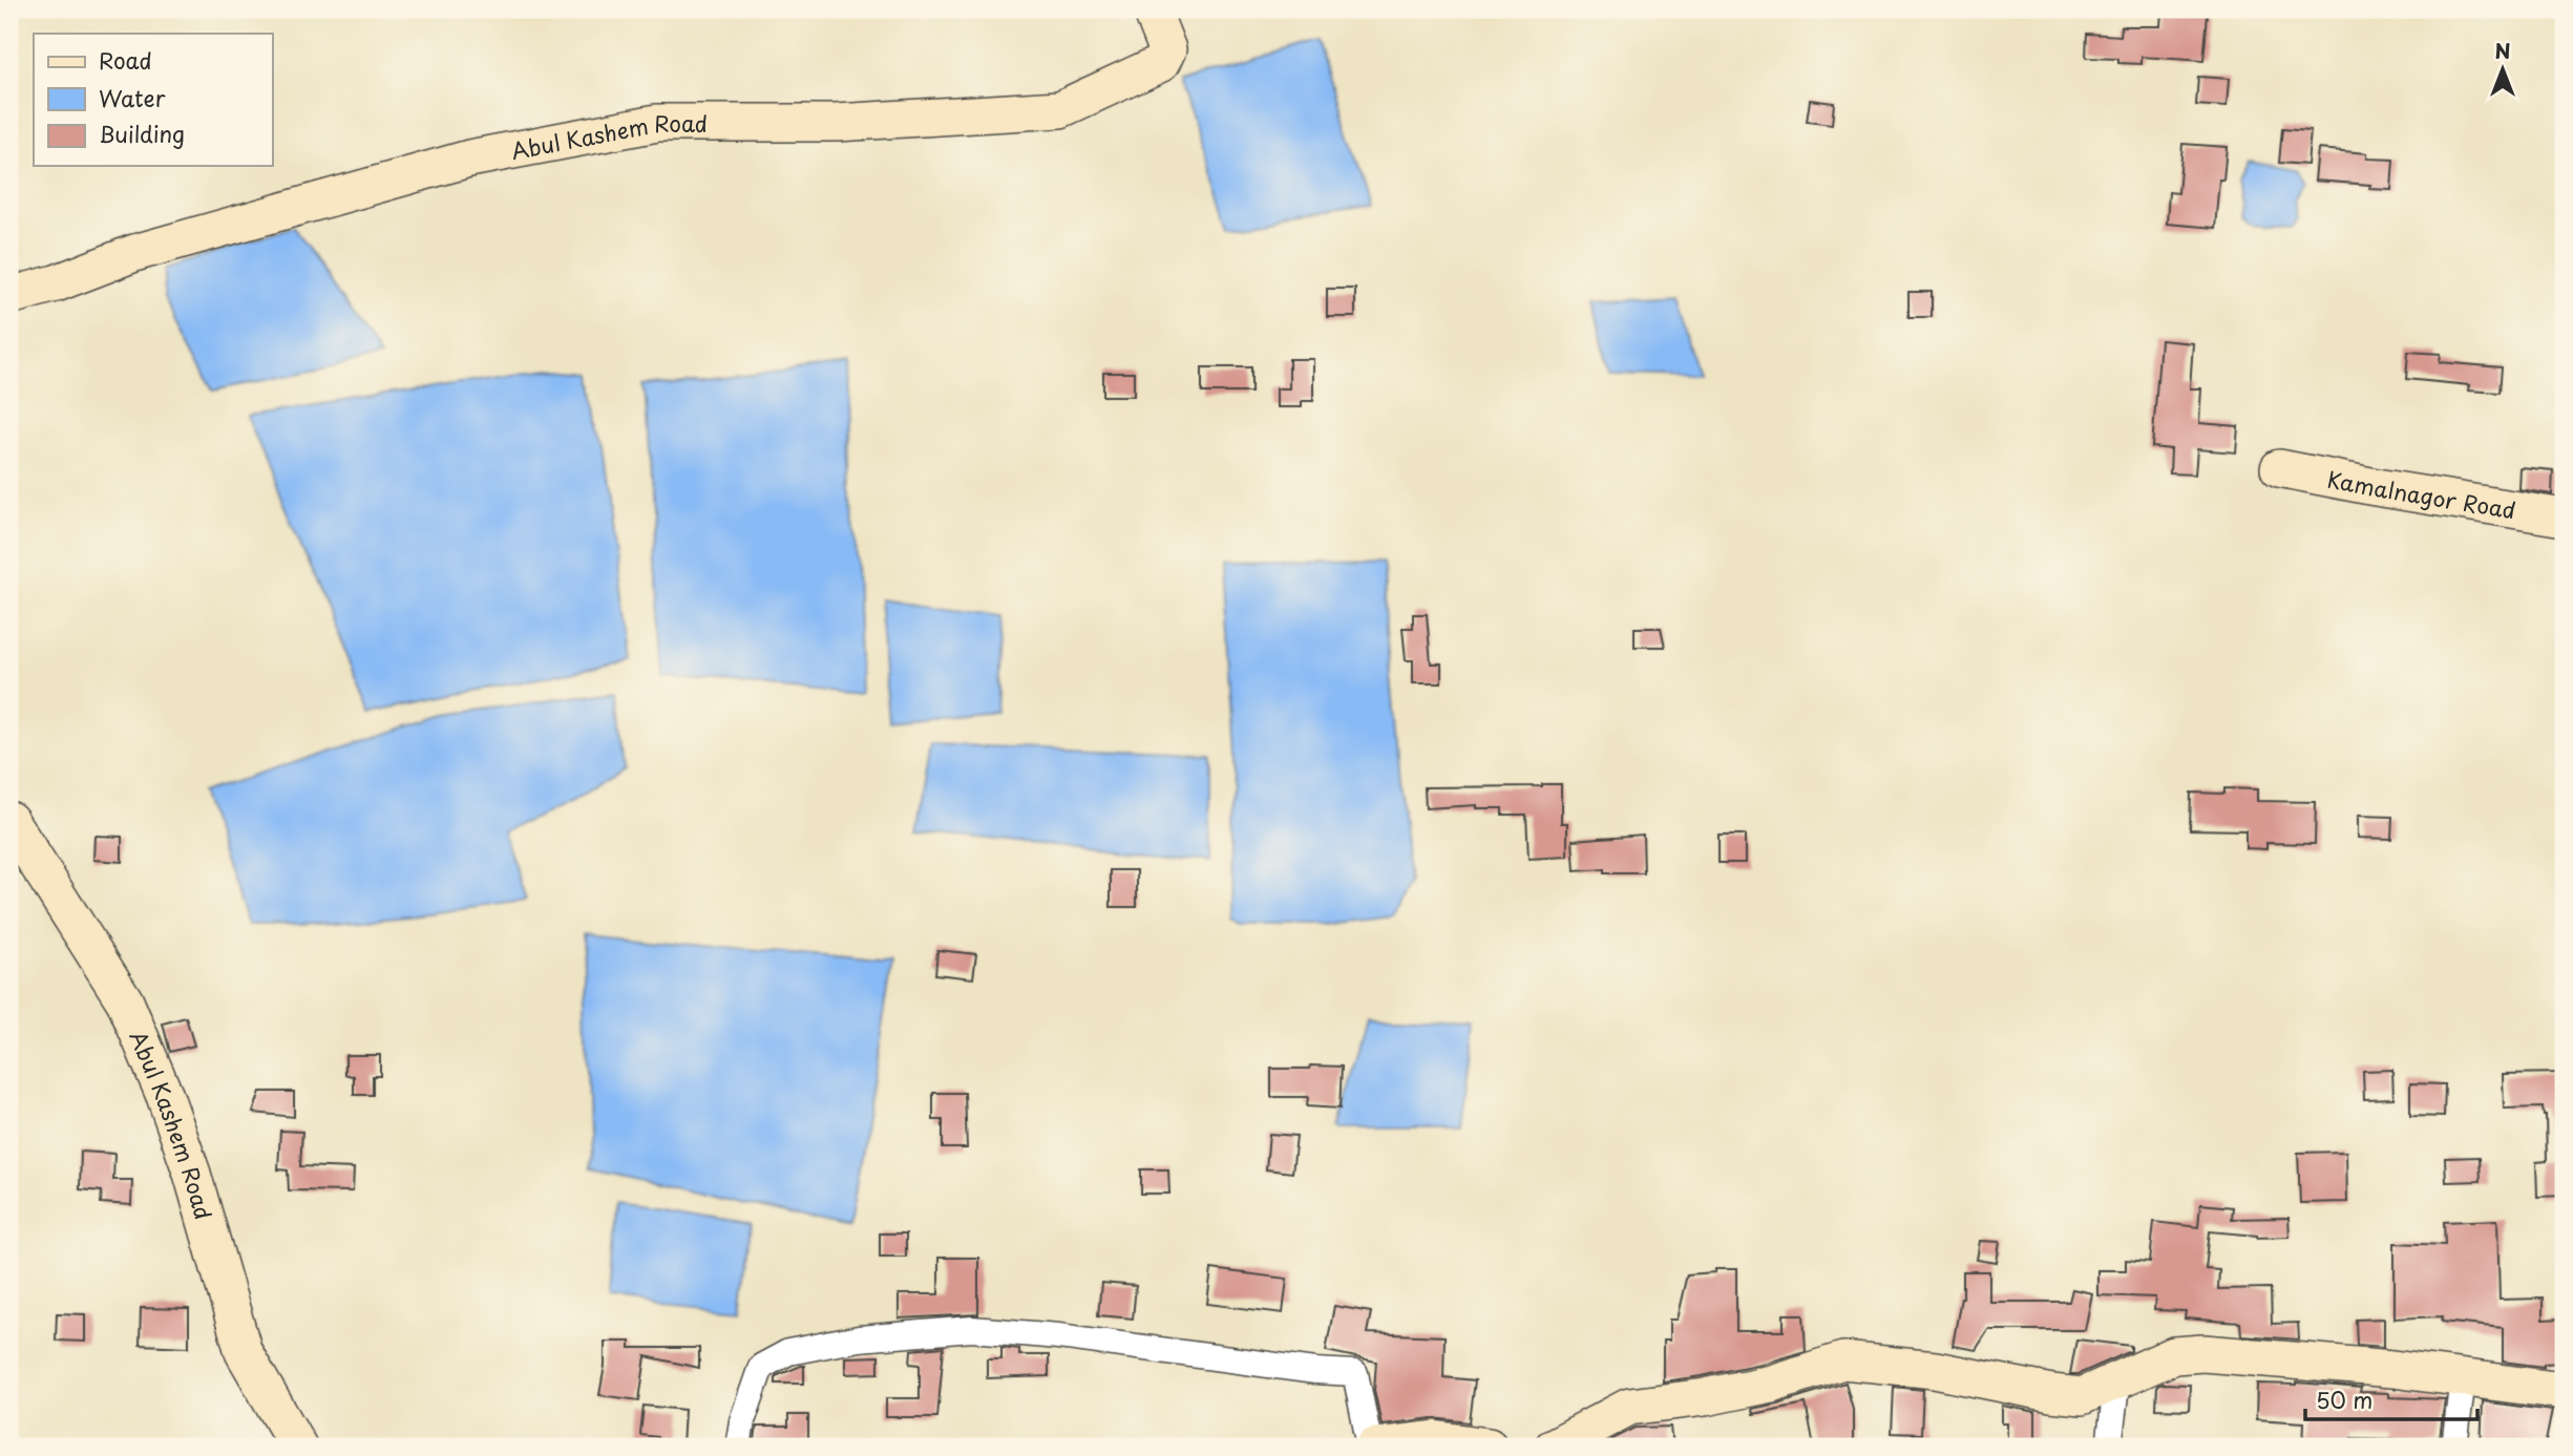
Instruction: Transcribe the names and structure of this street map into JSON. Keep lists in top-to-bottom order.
{
  "streets": {
    "street": ["Abul Kashem Road", "Kamalnagor Road"]
  },
  "legend": ["Road", "Water", "Building"],
  "scale_bar": "50 m",
  "north": "top"
}
